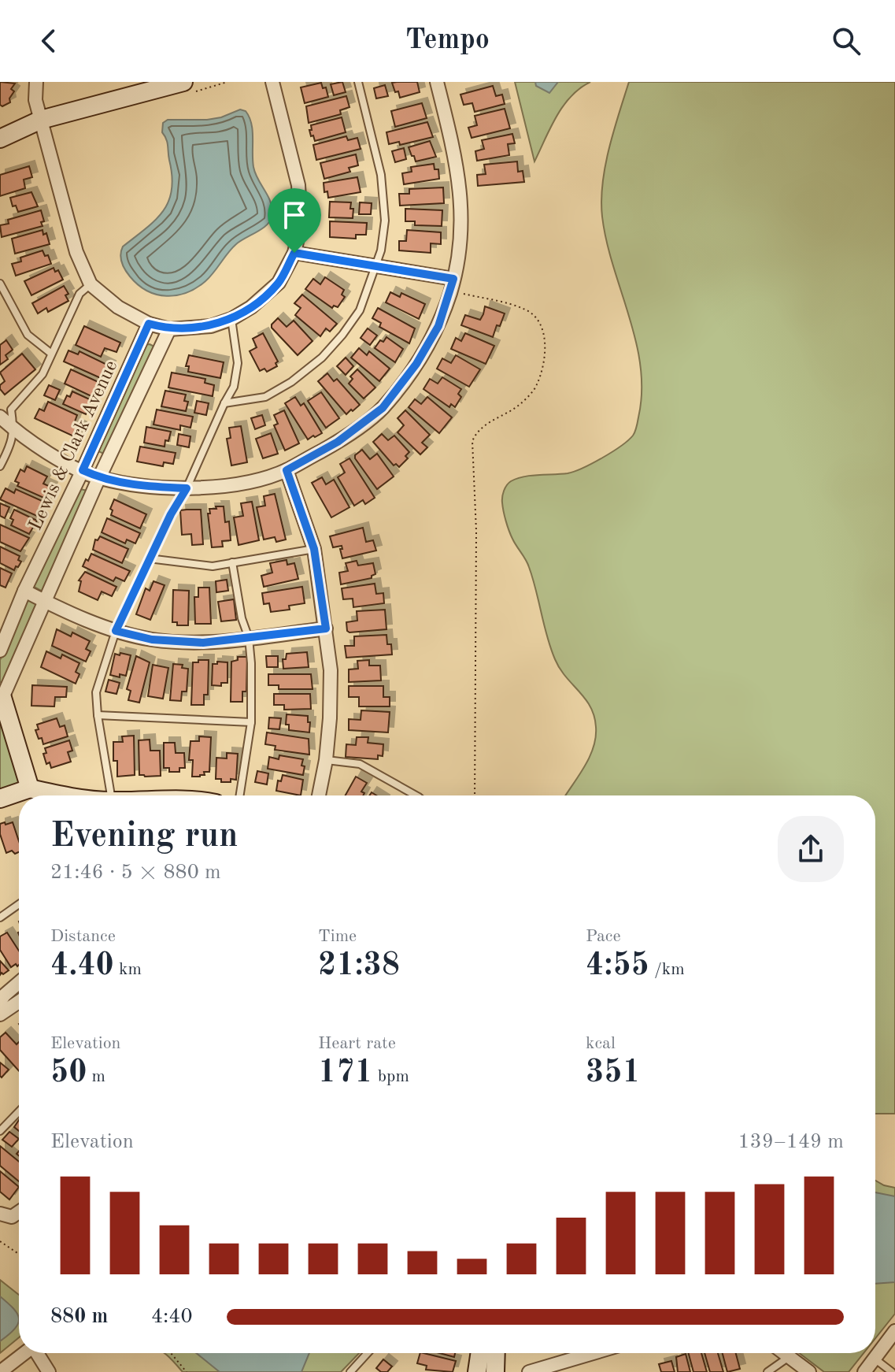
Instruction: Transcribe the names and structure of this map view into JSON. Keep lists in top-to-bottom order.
{
  "streets": {
    "street": ["Lewis & Clark Avenue"]
  },
  "page": {
    "header": "Tempo",
    "heading": ["Evening run", "21:46 · 5 × 880 m"],
    "stats": [
      ["Distance", "4.40 km"],
      ["Time", "21:38"],
      ["Pace", "4:55 /km"],
      ["Elevation", "50 m"],
      ["Heart rate", "171 bpm"],
      ["kcal", "351"]
    ],
    "chart": ["Elevation", "139–149 m"],
    "list": [
      {
        "name": "880 m",
        "note": "4:40"
      }
    ]
  }
}
